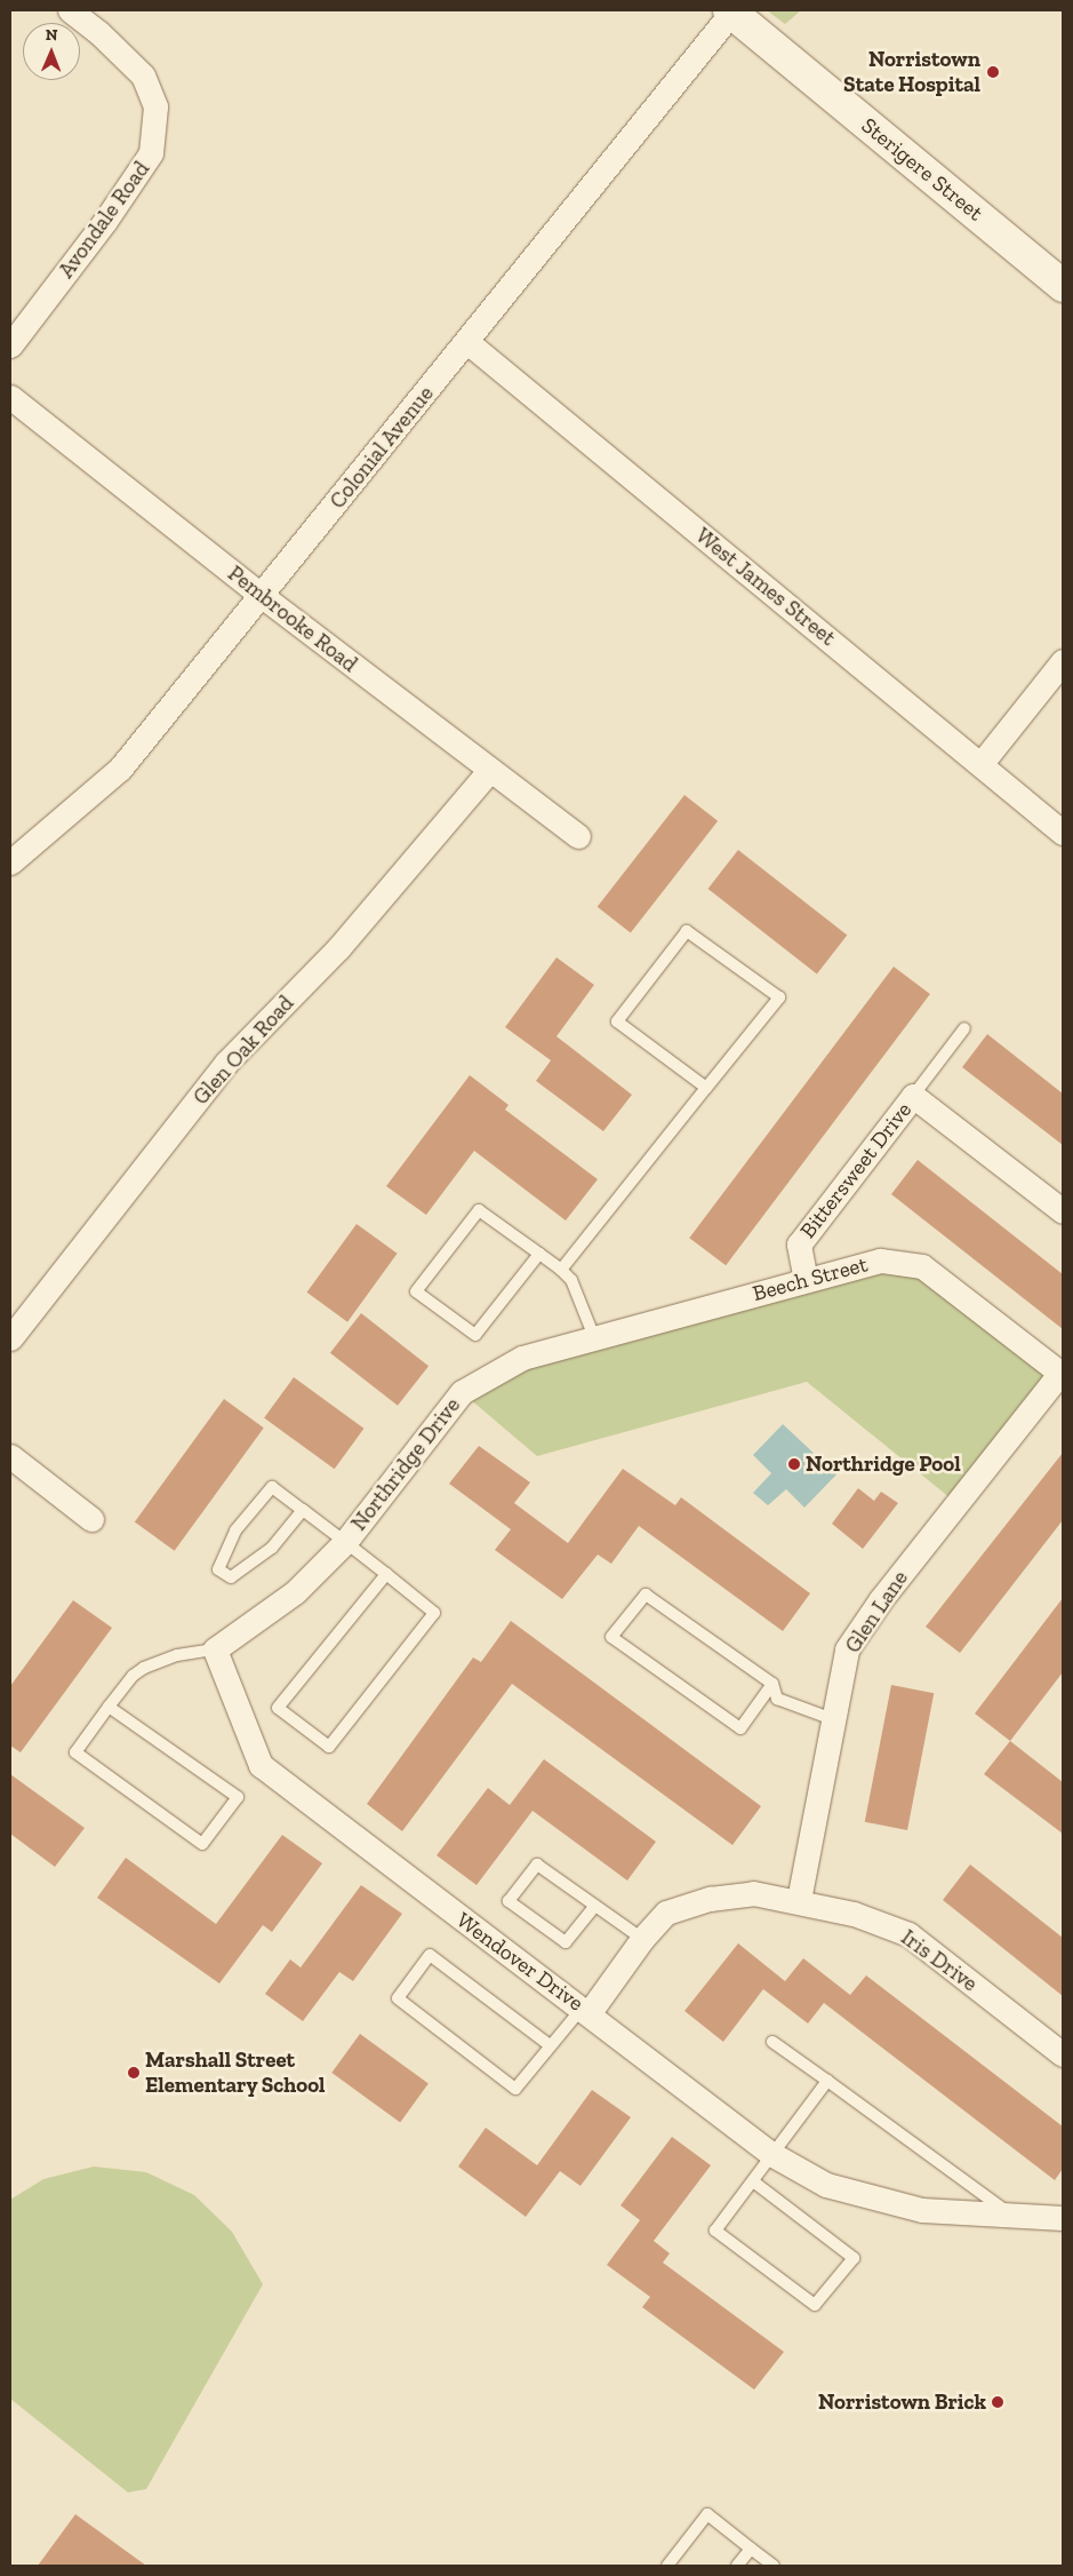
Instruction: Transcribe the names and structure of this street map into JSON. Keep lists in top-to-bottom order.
{
  "streets": {
    "street": [
      "Sterigere Street",
      "Avondale Road",
      "Colonial Avenue",
      "West James Street",
      "Pembrooke Road",
      "Glen Oak Road",
      "Bittersweet Drive",
      "Beech Street",
      "Northridge Drive",
      "Glen Lane",
      "Iris Drive",
      "Wendover Drive"
    ]
  },
  "crossings": [
    ["Sterigere Street", "Colonial Avenue"],
    ["Colonial Avenue", "West James Street"],
    ["Colonial Avenue", "Pembrooke Road"],
    ["Pembrooke Road", "Glen Oak Road"],
    ["Bittersweet Drive", "Beech Street"],
    ["Beech Street", "Northridge Drive"],
    ["Beech Street", "Glen Lane"],
    ["Glen Lane", "Iris Drive"],
    ["Iris Drive", "Wendover Drive"]
  ],
  "places": [
    "Norristown State Hospital",
    "Northridge Pool",
    "Marshall Street Elementary School",
    "Norristown Brick"
  ],
  "north": "top"
}
